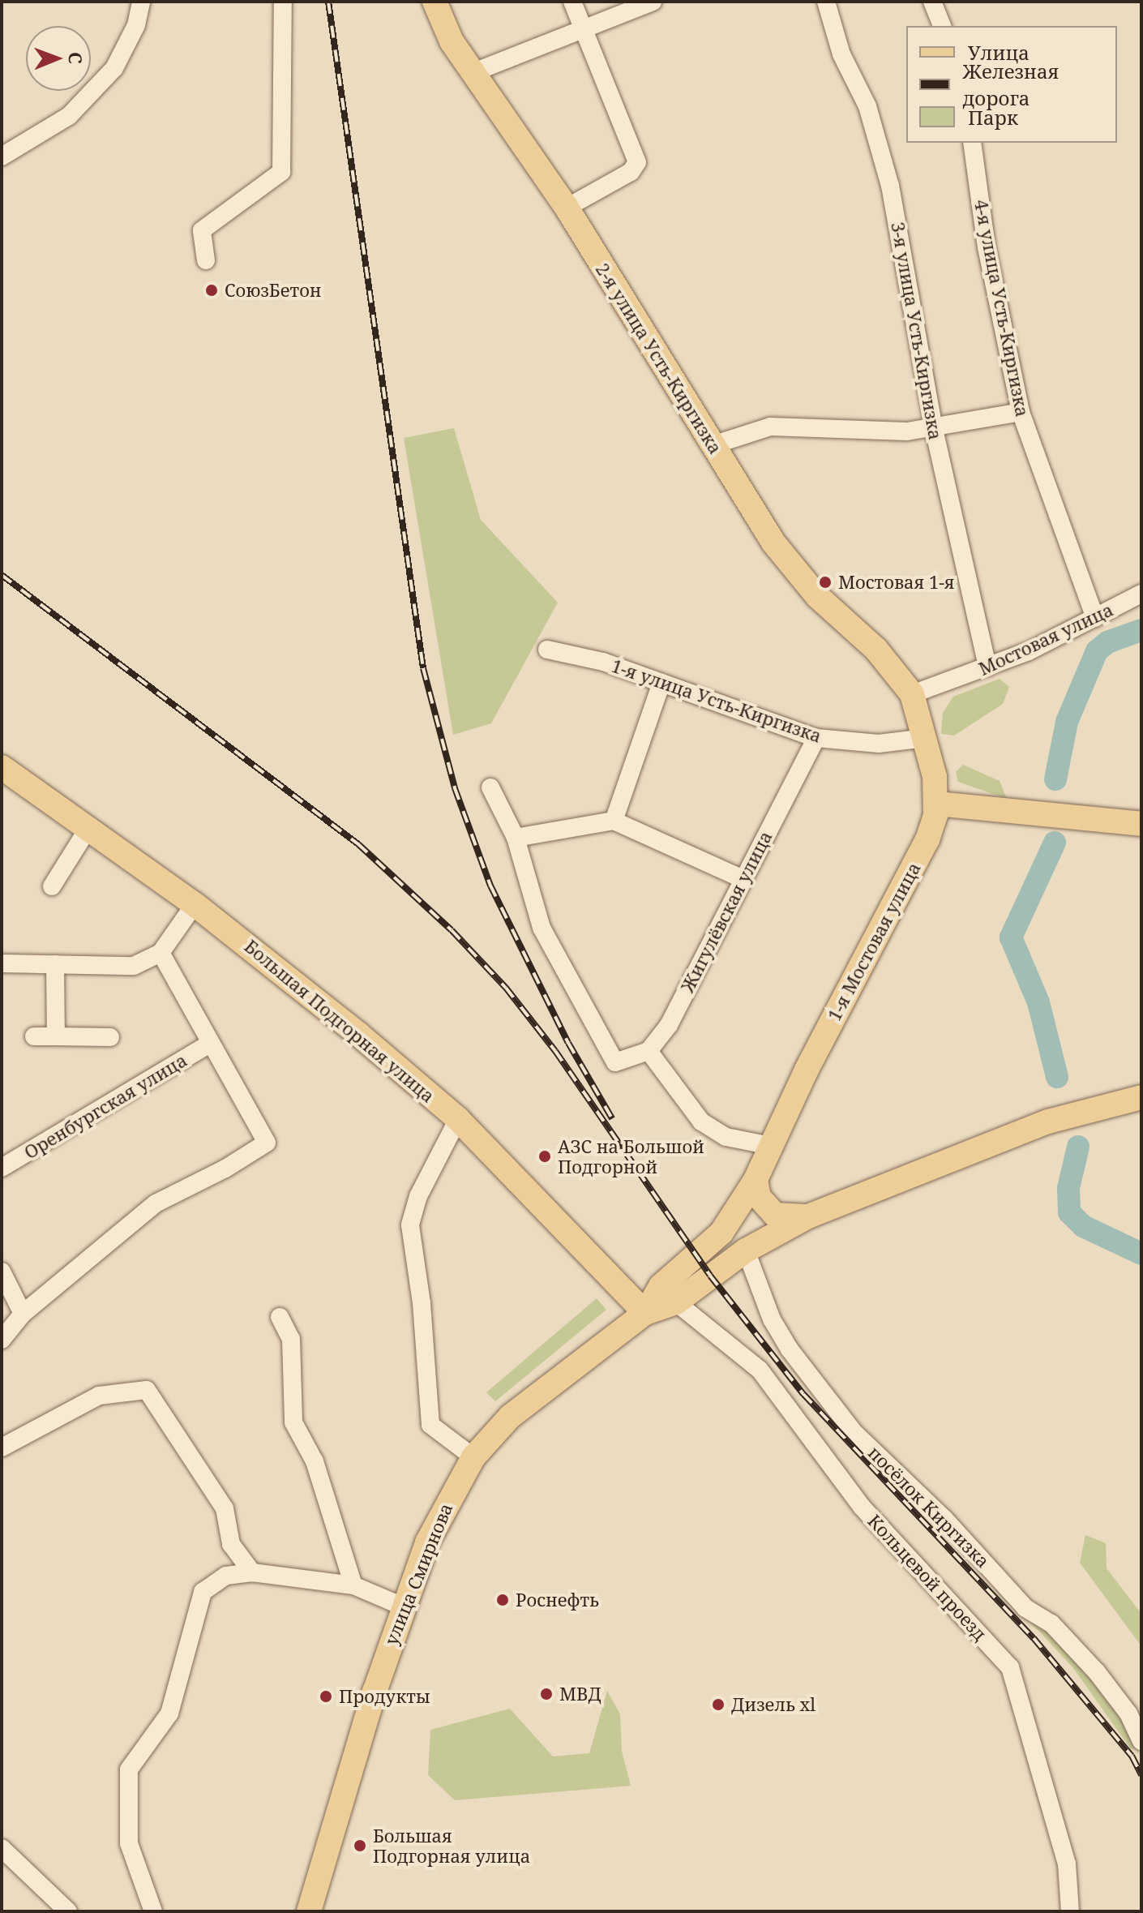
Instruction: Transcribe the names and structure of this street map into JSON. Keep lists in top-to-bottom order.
{
  "streets": {
    "main road": [
      "2-я улица Усть-Киргизка",
      "1-я Мостовая улица",
      "Большая Подгорная улица",
      "улица Смирнова"
    ],
    "street": [
      "4-я улица Усть-Киргизка",
      "3-я улица Усть-Киргизка",
      "Мостовая улица",
      "1-я улица Усть-Киргизка",
      "Жигулёвская улица",
      "Оренбургская улица",
      "посёлок Киргизка",
      "Кольцевой проезд"
    ]
  },
  "crossings": [
    ["4-я улица Усть-Киргизка", "Мостовая улица"],
    ["3-я улица Усть-Киргизка", "Мостовая улица"],
    ["2-я улица Усть-Киргизка", "Мостовая улица"],
    ["2-я улица Усть-Киргизка", "1-я Мостовая улица"],
    ["Мостовая улица", "1-я Мостовая улица"],
    ["1-я улица Усть-Киргизка", "Жигулёвская улица"],
    ["1-я улица Усть-Киргизка", "1-я Мостовая улица"],
    ["1-я Мостовая улица", "Большая Подгорная улица"],
    ["1-я Мостовая улица", "улица Смирнова"],
    ["Большая Подгорная улица", "улица Смирнова"]
  ],
  "places": [
    "СоюзБетон",
    "Мостовая 1-я",
    "АЗС на Большой Подгорной",
    "Роснефть",
    "МВД",
    "Продукты",
    "Дизель xl",
    "Большая Подгорная улица"
  ],
  "legend": ["Улица", "Железная дорога", "Парк"],
  "north": "right"
}
